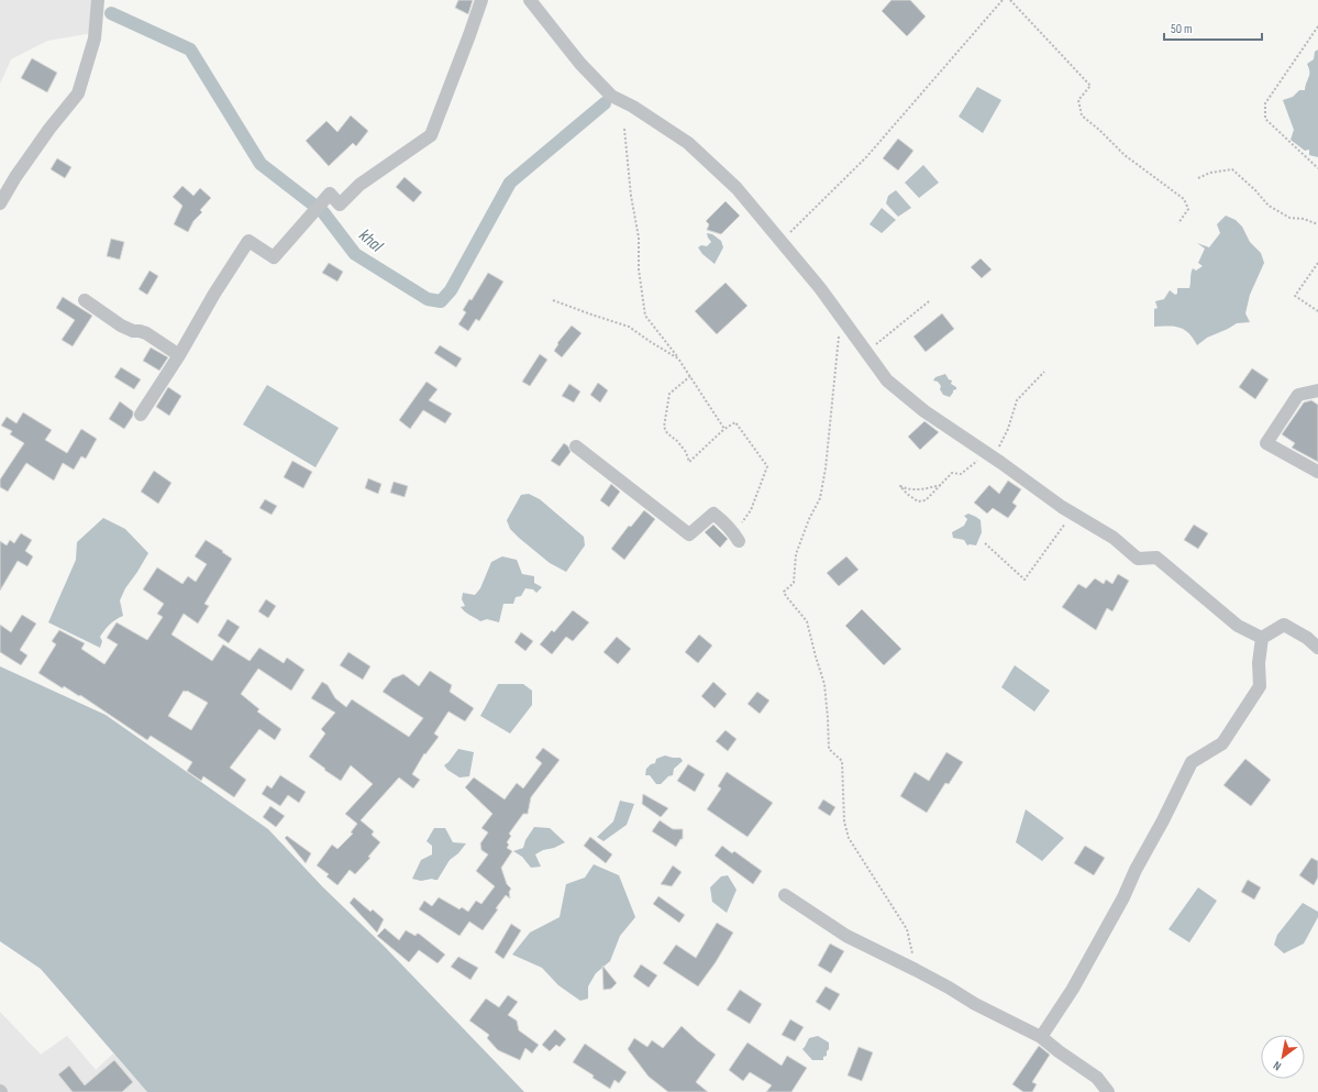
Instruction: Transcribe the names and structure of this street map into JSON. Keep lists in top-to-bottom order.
{
  "water": ["khal"],
  "scale_bar": "50 m",
  "north": "bottom left"
}
